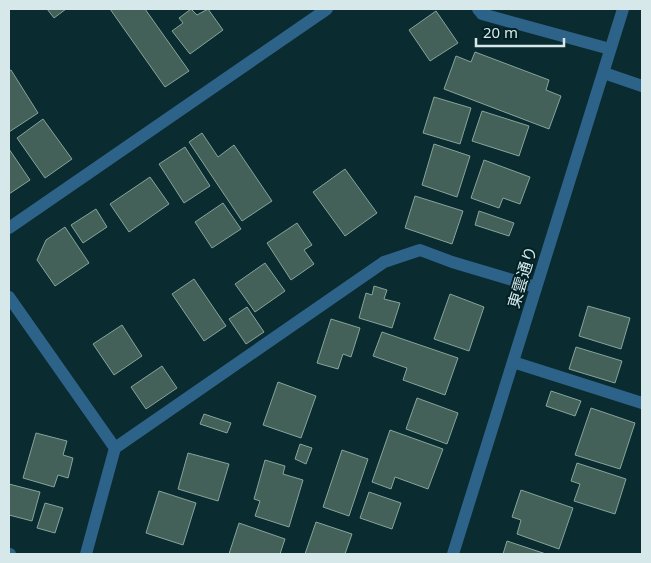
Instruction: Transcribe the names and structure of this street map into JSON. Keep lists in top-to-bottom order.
{
  "streets": {
    "street": ["東雲通り"]
  },
  "scale_bar": "20 m"
}
